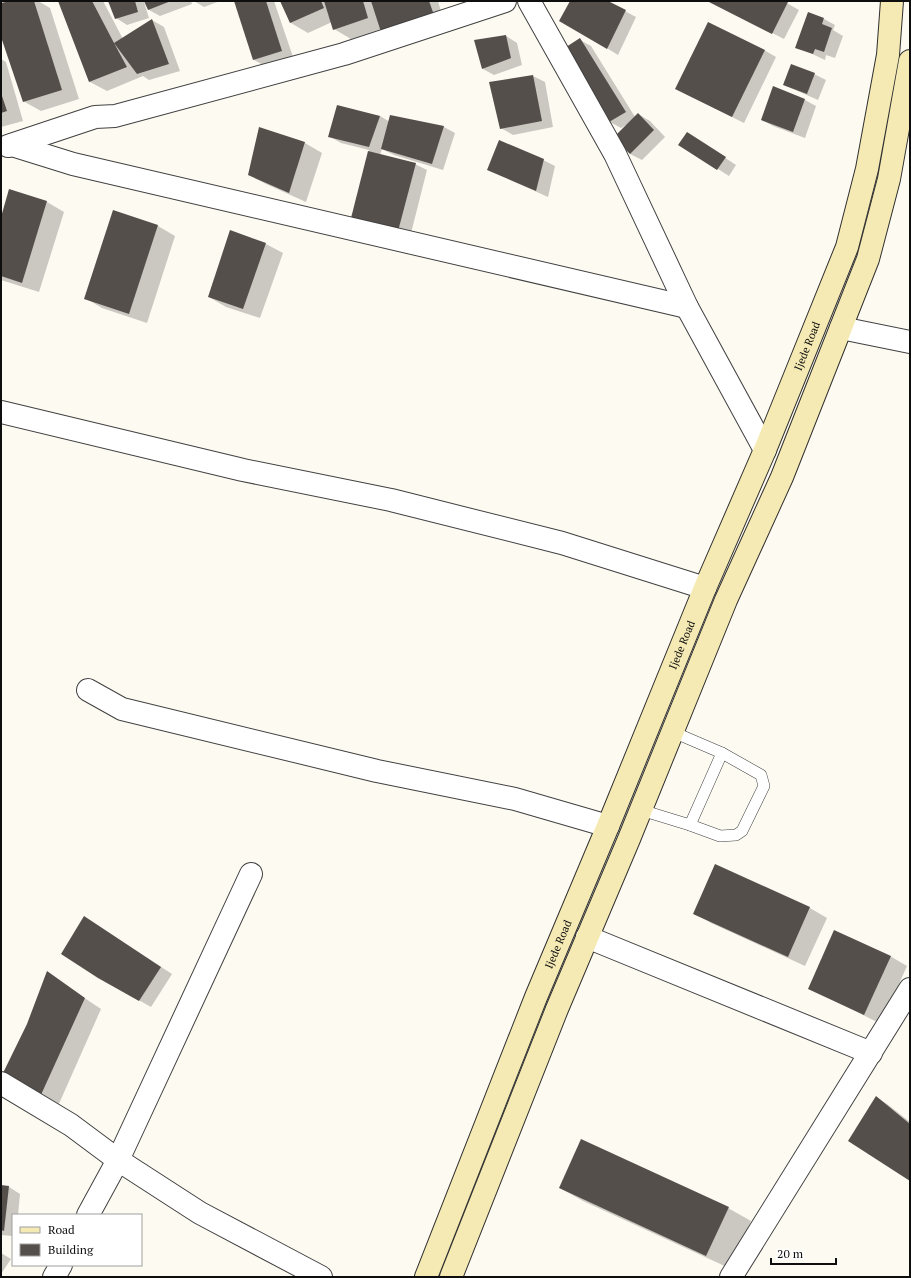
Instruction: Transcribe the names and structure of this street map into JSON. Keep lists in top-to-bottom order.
{
  "streets": {
    "main road": ["Ijede Road"]
  },
  "legend": ["Road", "Building"],
  "scale_bar": "20 m"
}
